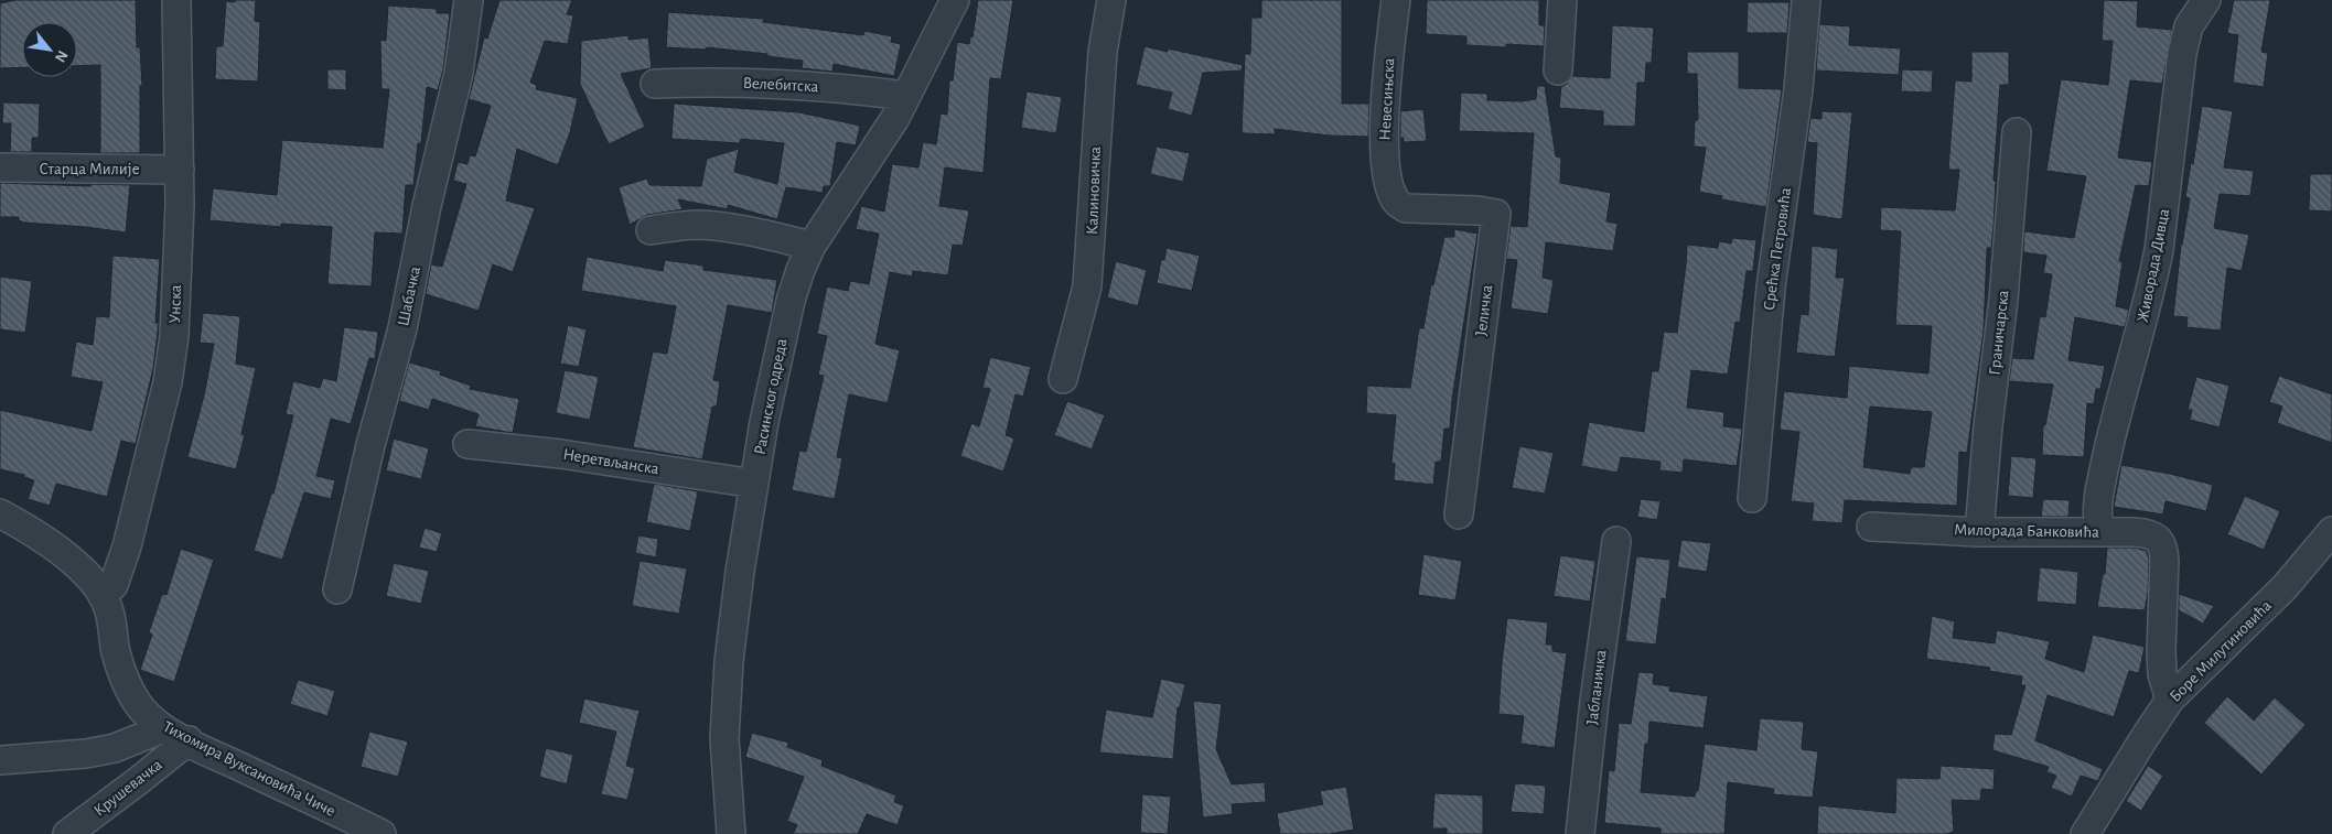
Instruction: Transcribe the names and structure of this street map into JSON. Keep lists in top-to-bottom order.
{
  "streets": {
    "street": [
      "Велебитска",
      "Невесињска",
      "Старца Милије",
      "Калиновичка",
      "Срећка Петровића",
      "Живорада Дивца",
      "Шабачка",
      "Унска",
      "Јеличка",
      "Граничарска",
      "Расинског одреда",
      "Неретвљанска",
      "Милорада Банковића",
      "Боре Милутиновића",
      "Јабланичка",
      "Тихомира Вуксановића Чиче",
      "Крушевачка"
    ]
  },
  "crossings": [
    ["Велебитска", "Расинског одреда"],
    ["Невесињска", "Јеличка"],
    ["Старца Милије", "Унска"],
    ["Живорада Дивца", "Милорада Банковића"],
    ["Унска", "Тихомира Вуксановића Чиче"],
    ["Граничарска", "Милорада Банковића"],
    ["Расинског одреда", "Неретвљанска"],
    ["Милорада Банковића", "Боре Милутиновића"],
    ["Тихомира Вуксановића Чиче", "Крушевачка"]
  ],
  "north": "bottom right"
}
